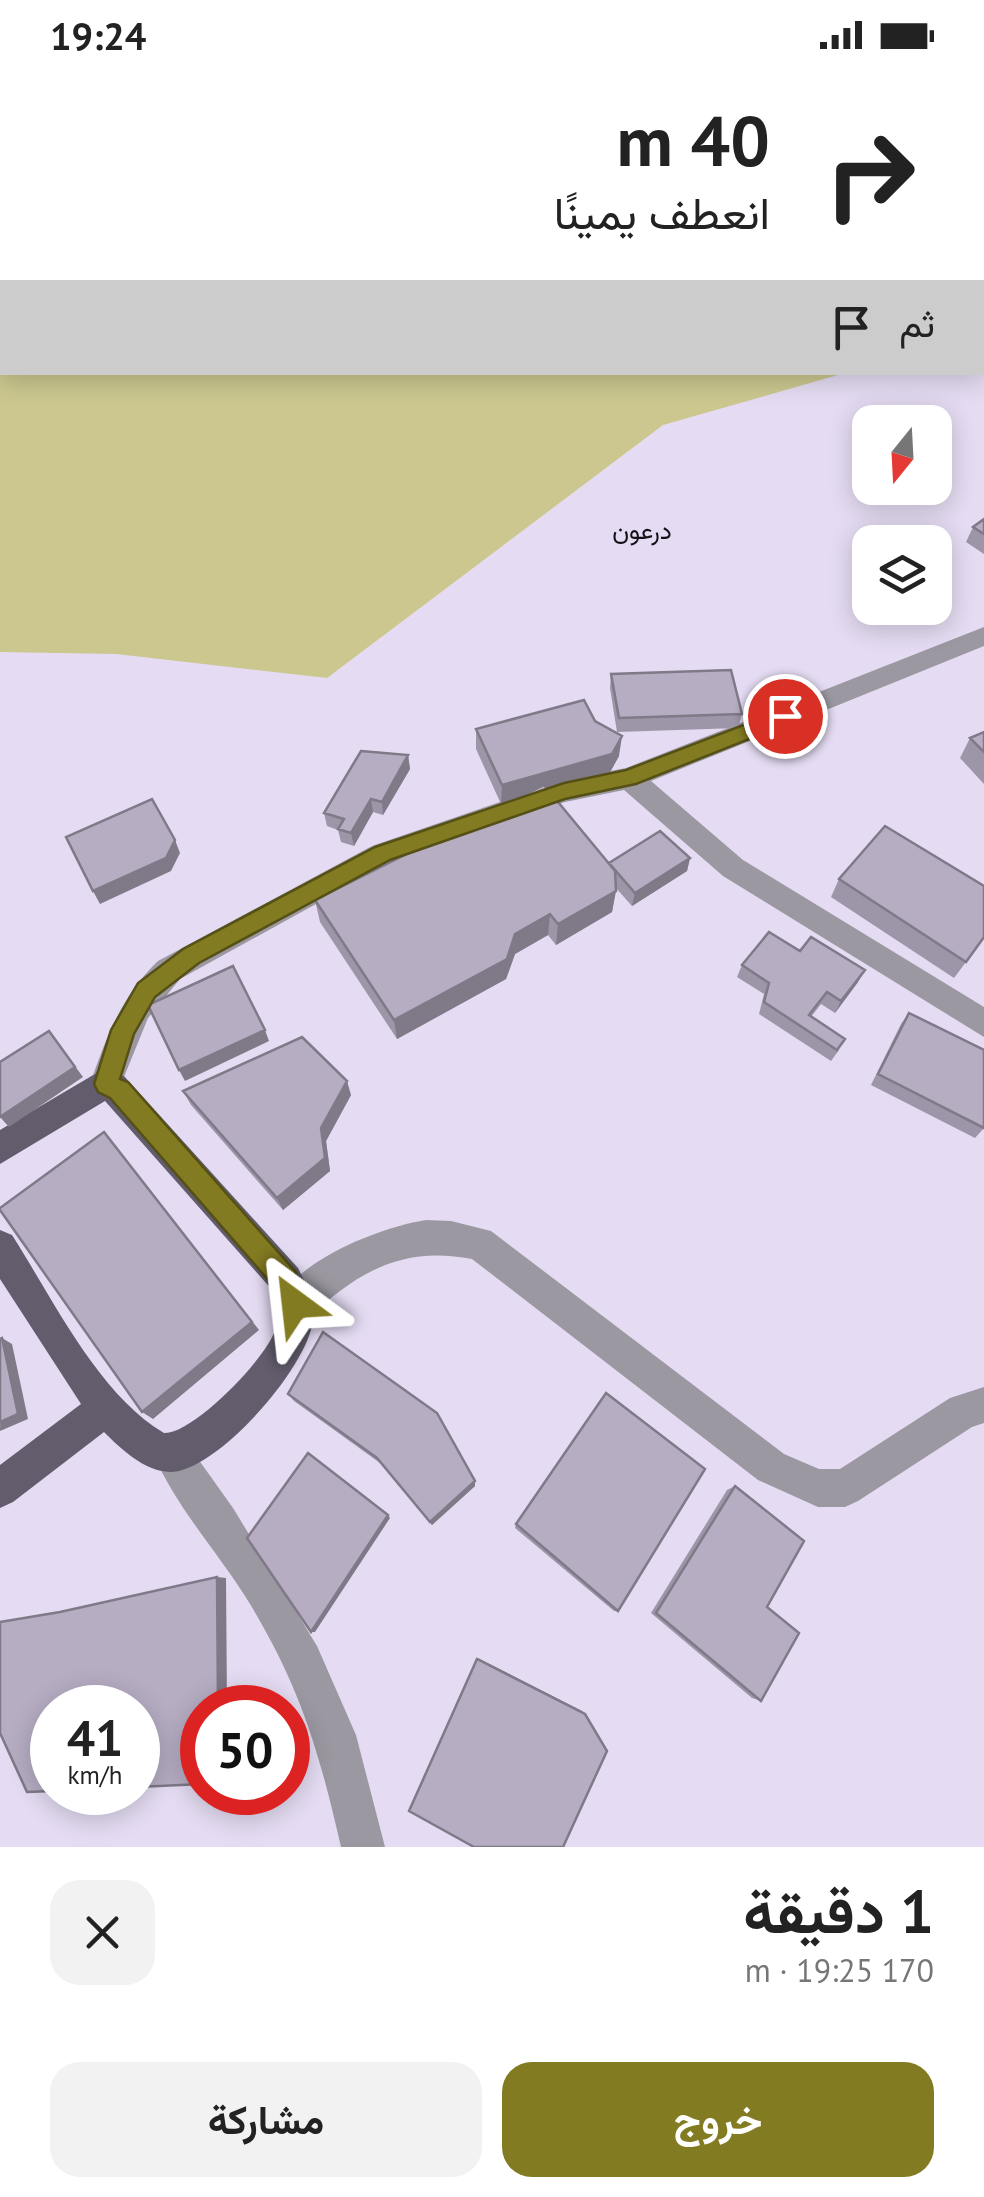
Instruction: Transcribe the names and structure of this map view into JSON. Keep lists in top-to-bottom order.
{
  "districts": ["درعون"],
  "north": "bottom",
  "page": {
    "status": "19:24",
    "turn": ["40 m", "انعطف يمينًا"],
    "then": "ثم",
    "speed": "41 km/h",
    "limit": "50",
    "heading": ["1 دقيقة", "170 m · 19:25"],
    "buttons": ["خروج", "مشاركة"]
  }
}
